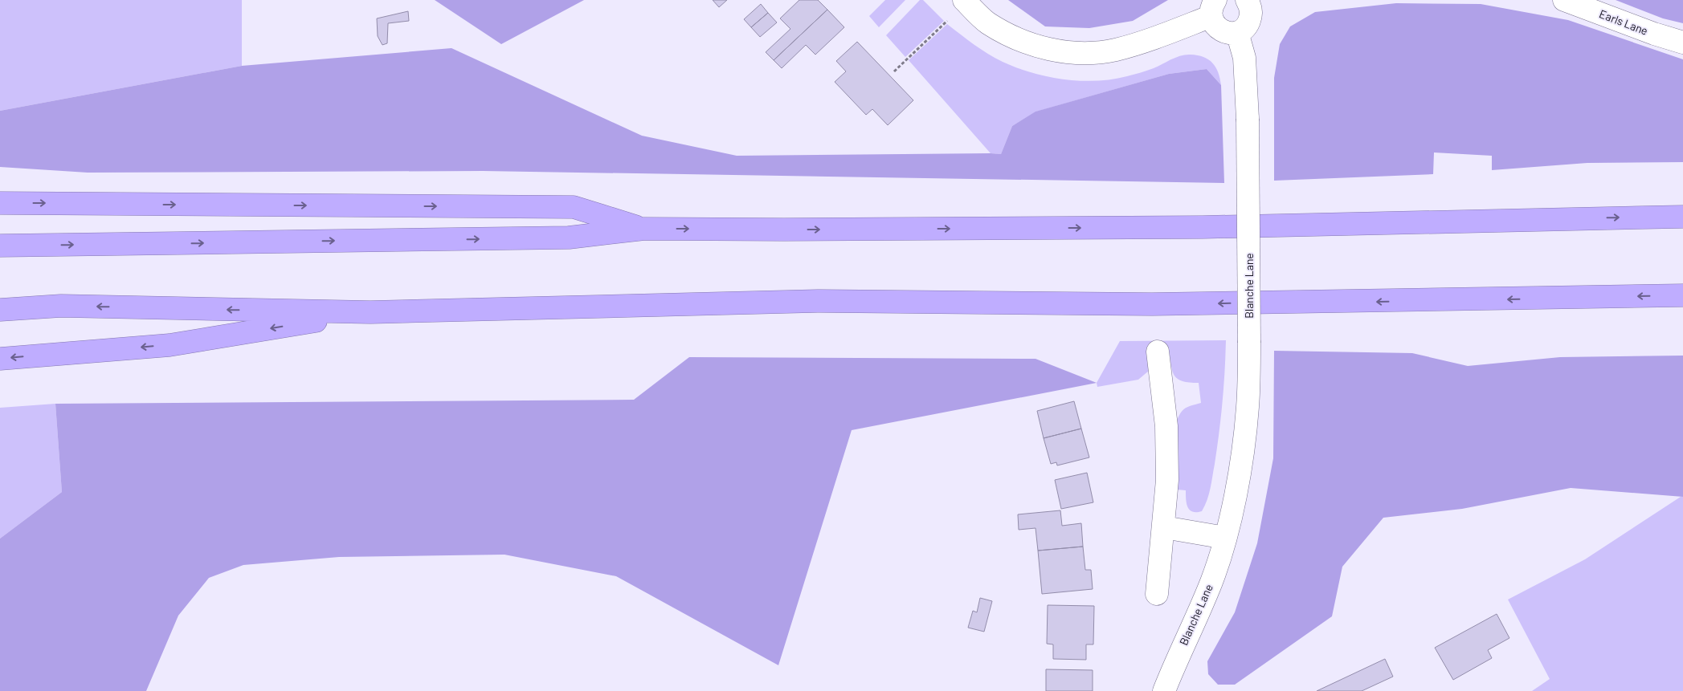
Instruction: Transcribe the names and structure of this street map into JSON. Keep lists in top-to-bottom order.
{
  "streets": {
    "street": ["Earls Lane", "Blanche Lane"]
  }
}
